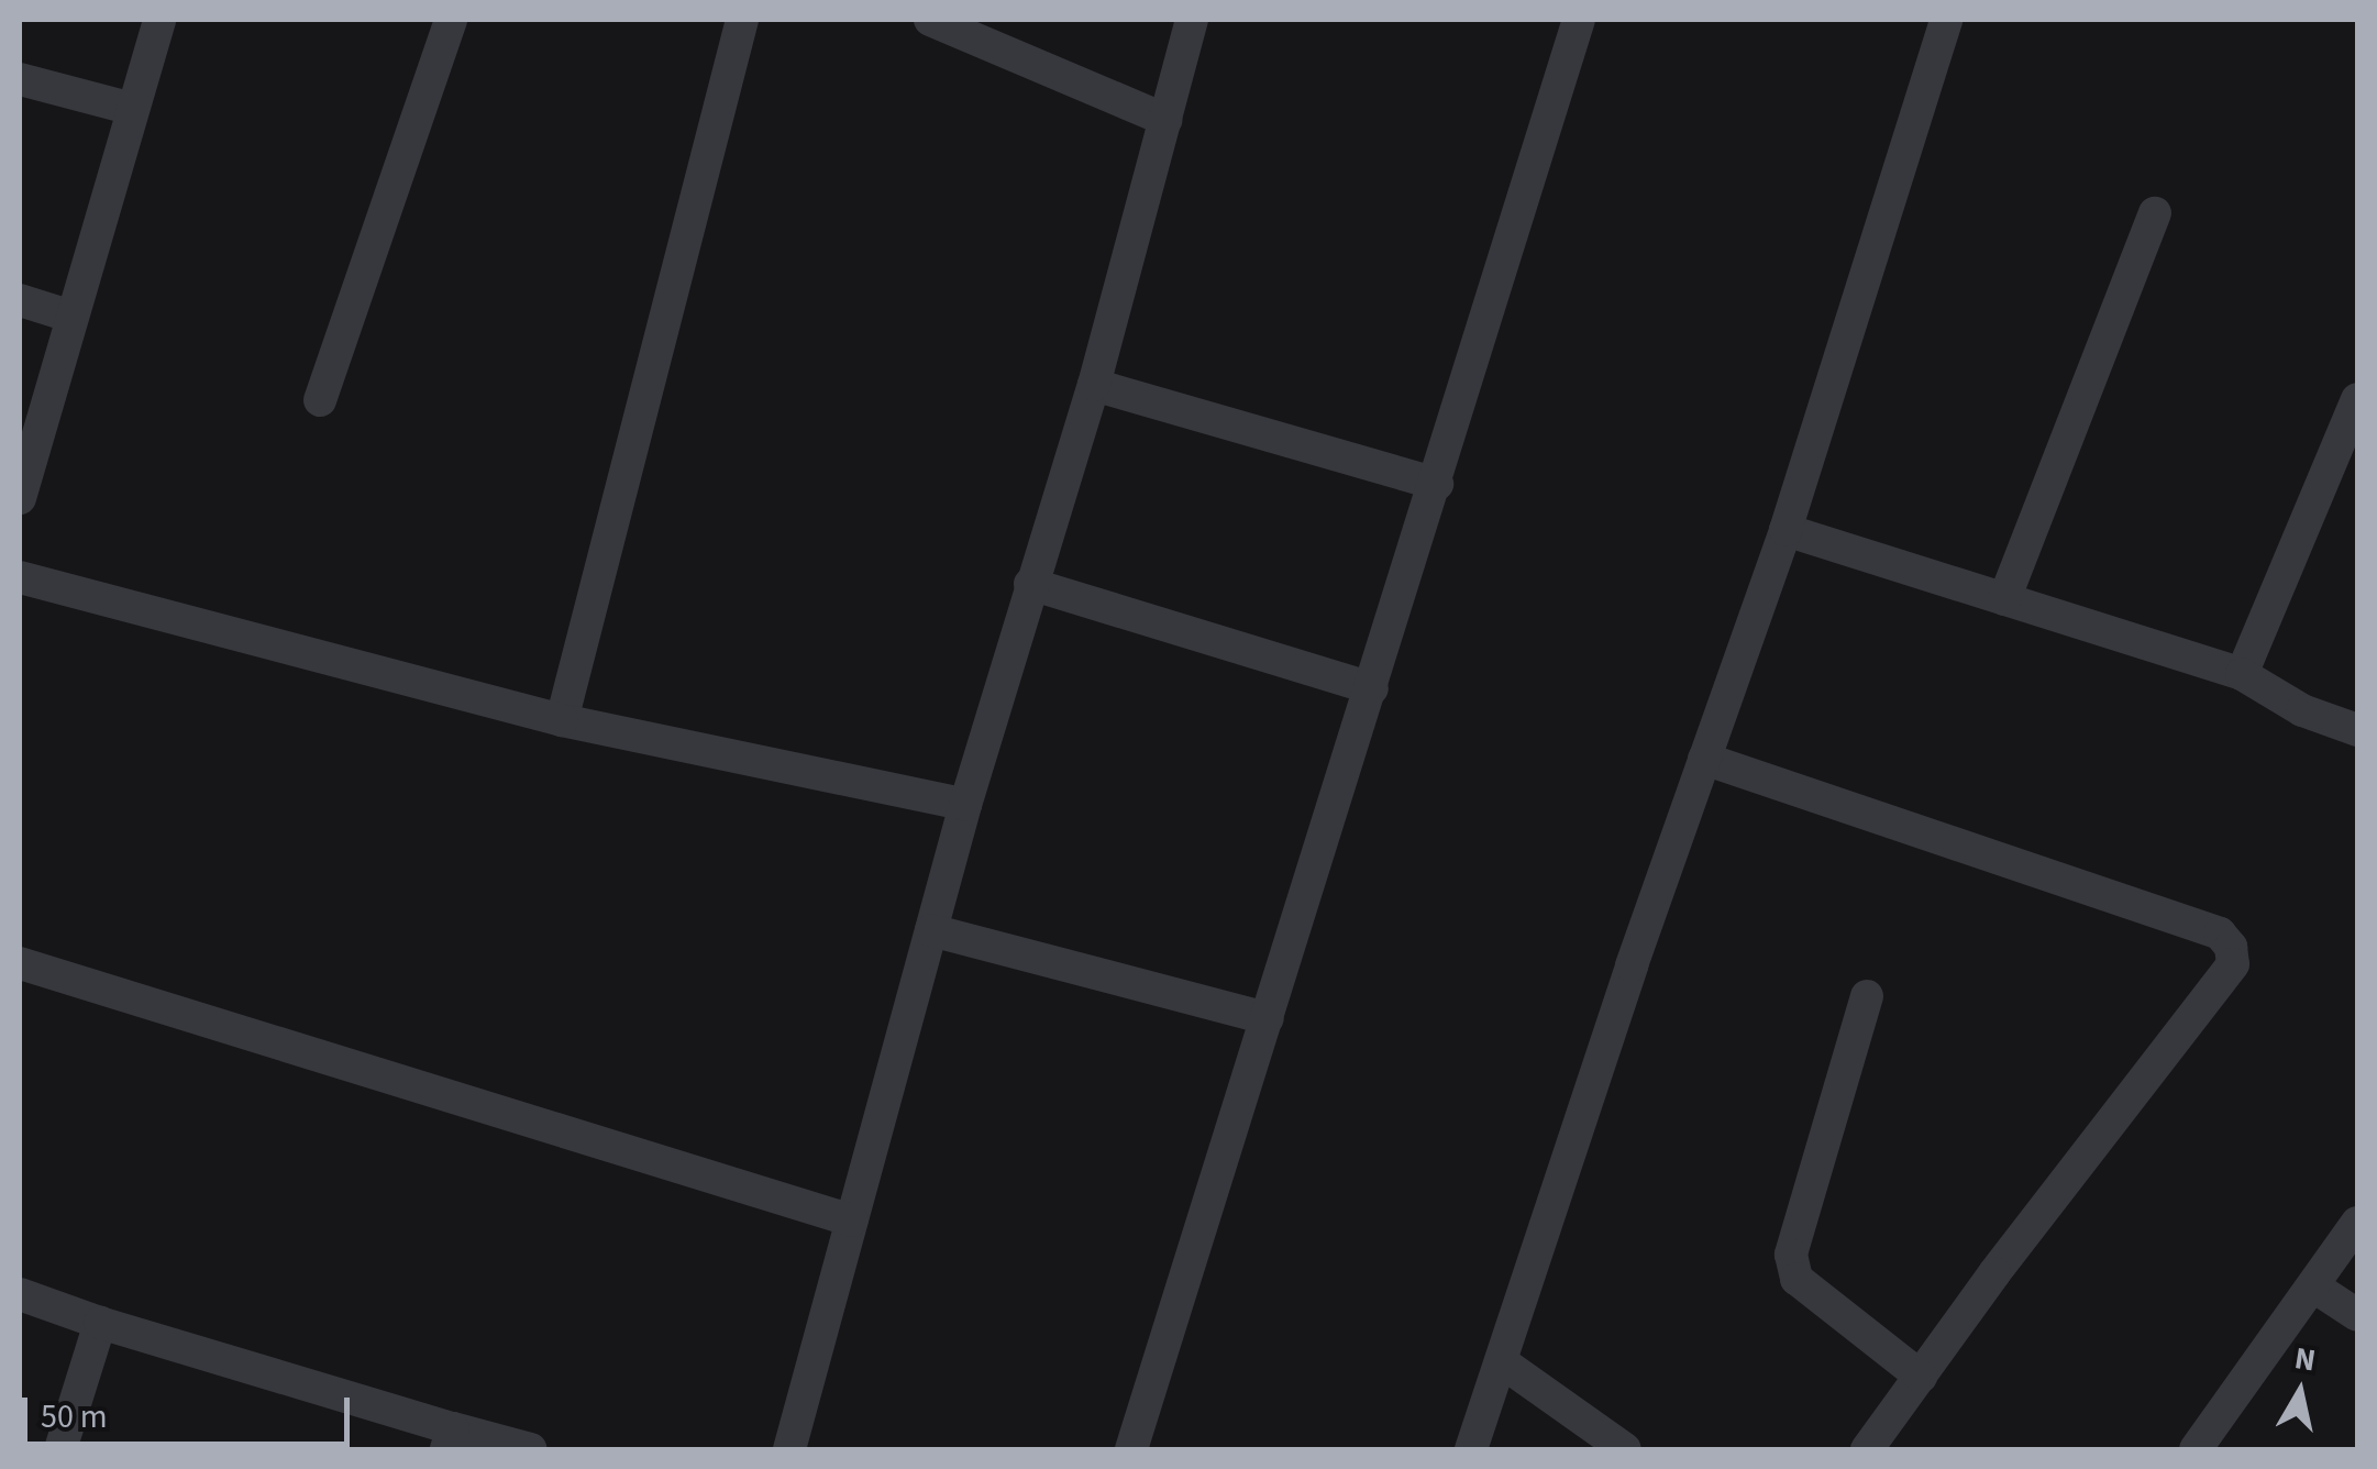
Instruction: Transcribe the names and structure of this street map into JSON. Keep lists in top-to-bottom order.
{
  "scale_bar": "50 m",
  "north": "top"
}
